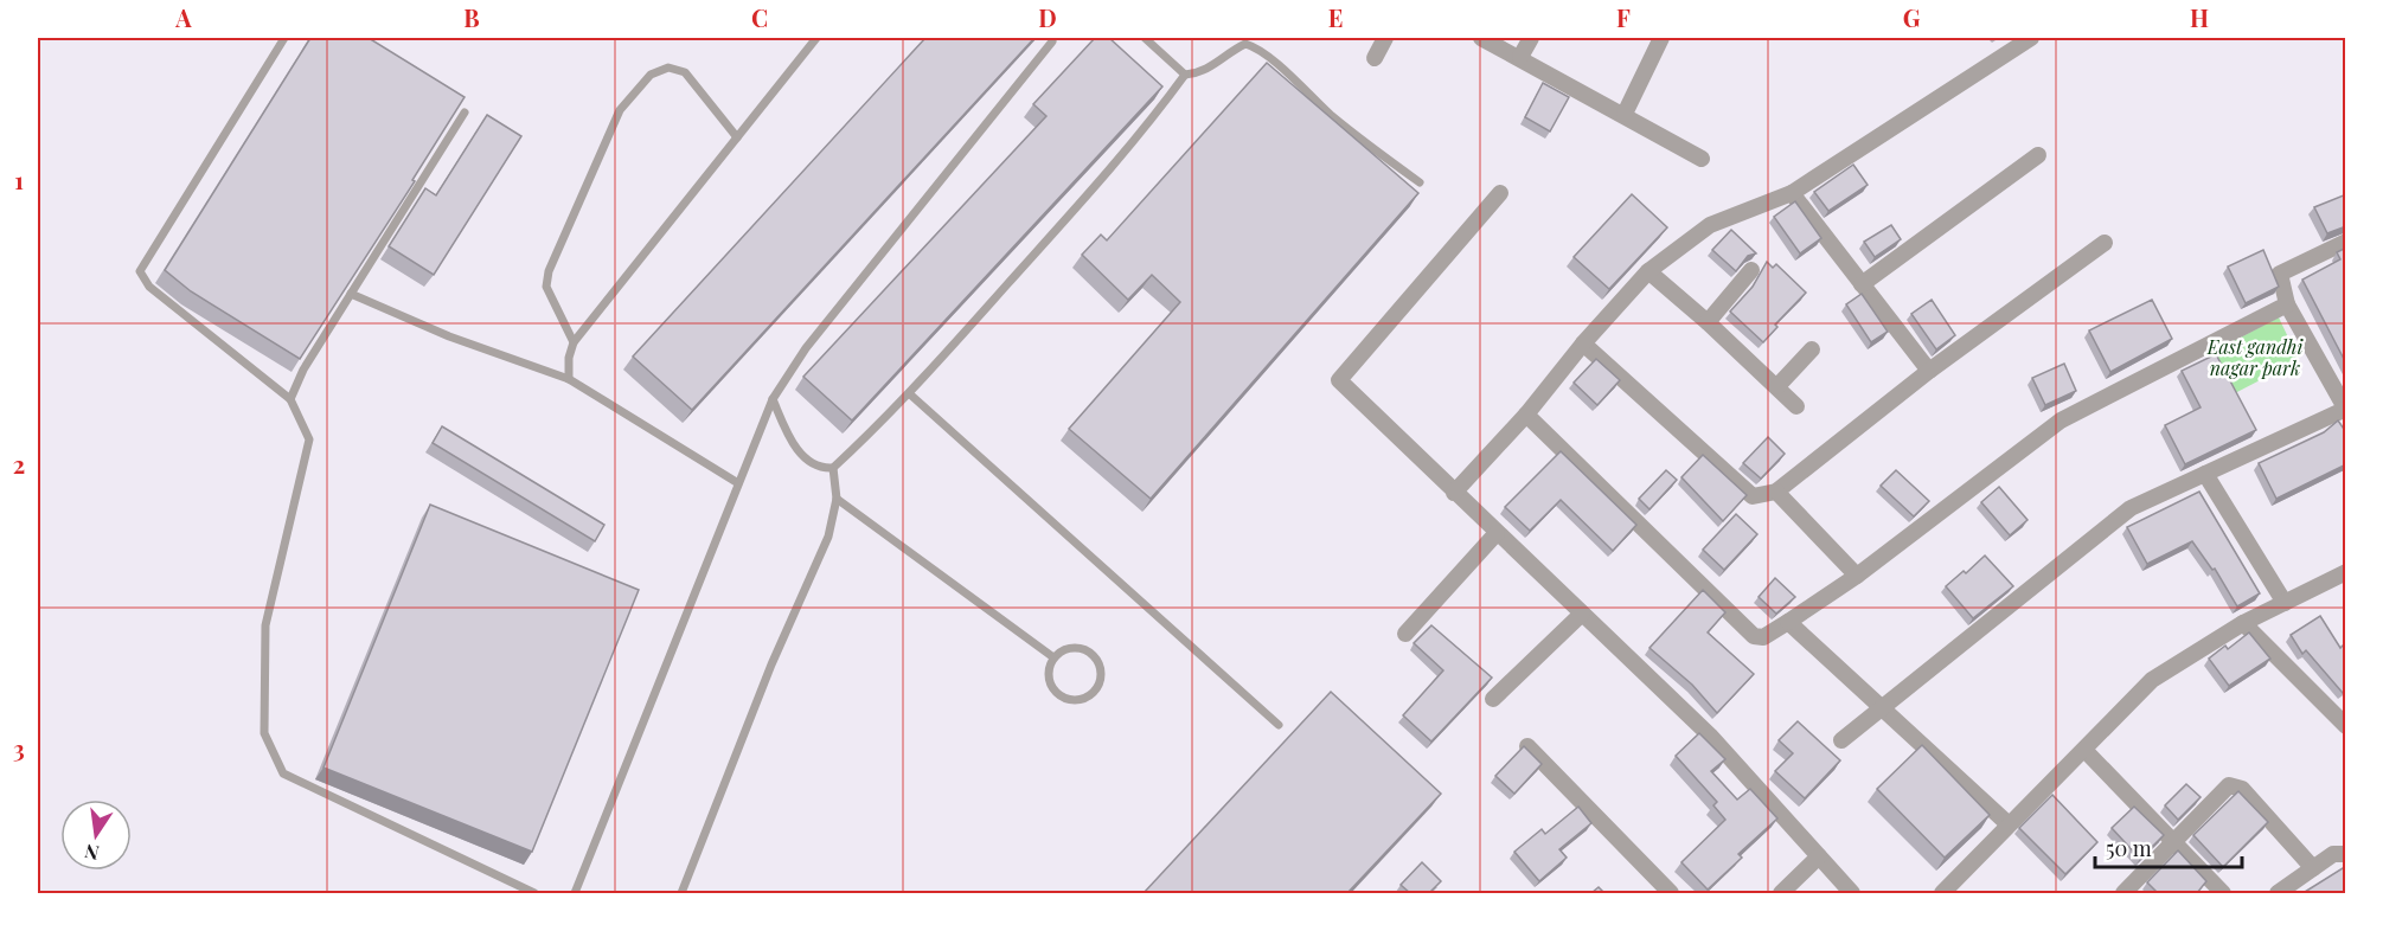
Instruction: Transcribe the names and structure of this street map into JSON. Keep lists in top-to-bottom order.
{
  "parks": ["East gandhi nagar park"],
  "scale_bar": "50 m",
  "north": "bottom",
  "grid": {
    "columns": [
      "A",
      "B",
      "C",
      "D",
      "E",
      "F",
      "G",
      "H"
    ],
    "rows": ["1", "2", "3"]
  }
}
